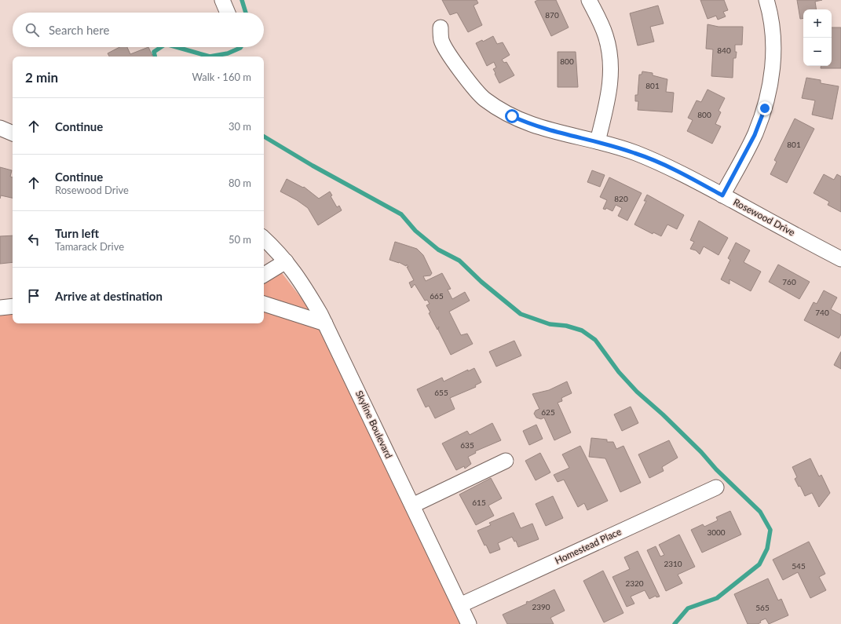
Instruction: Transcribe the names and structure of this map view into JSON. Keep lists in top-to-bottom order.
{
  "streets": {
    "street": ["Rosewood Drive", "Skyline Boulevard", "Homestead Place"]
  },
  "crossings": [
    ["Skyline Boulevard", "Homestead Place"]
  ],
  "house_numbers": [
    "870",
    "840",
    "800",
    "801",
    "800",
    "801",
    "820",
    "760",
    "665",
    "740",
    "655",
    "625",
    "635",
    "615",
    "3000",
    "2310",
    "545",
    "2320",
    "2390",
    "565"
  ],
  "page": {
    "map_buttons": ["+", "−"],
    "search": "Search here",
    "heading": ["2 min", "Walk · 160 m"],
    "list": [
      ["Continue", "30 m"],
      ["Continue", "Rosewood Drive", "80 m"],
      ["Turn left", "Tamarack Drive", "50 m"],
      "Arrive at destination"
    ]
  }
}
